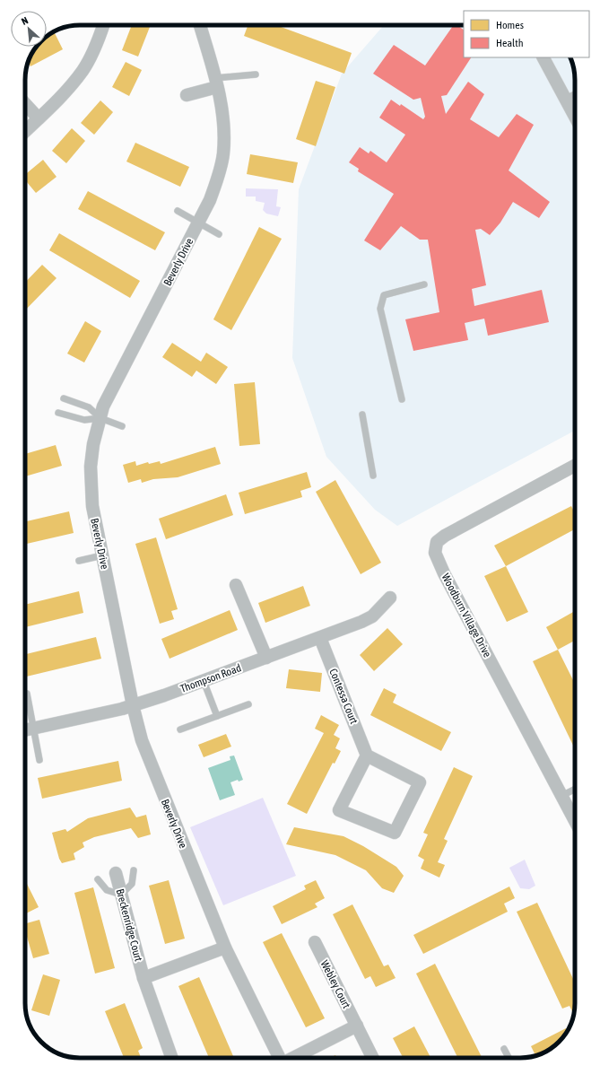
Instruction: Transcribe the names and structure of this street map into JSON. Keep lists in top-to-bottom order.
{
  "streets": {
    "street": [
      "Beverly Drive",
      "Woodburn Village Drive",
      "Thompson Road",
      "Contessa Court",
      "Breckenridge Court",
      "Webley Court"
    ]
  },
  "crossings": [
    ["Beverly Drive", "Thompson Road"],
    ["Thompson Road", "Contessa Court"]
  ],
  "legend": ["Homes", "Health"],
  "north": "top left"
}
